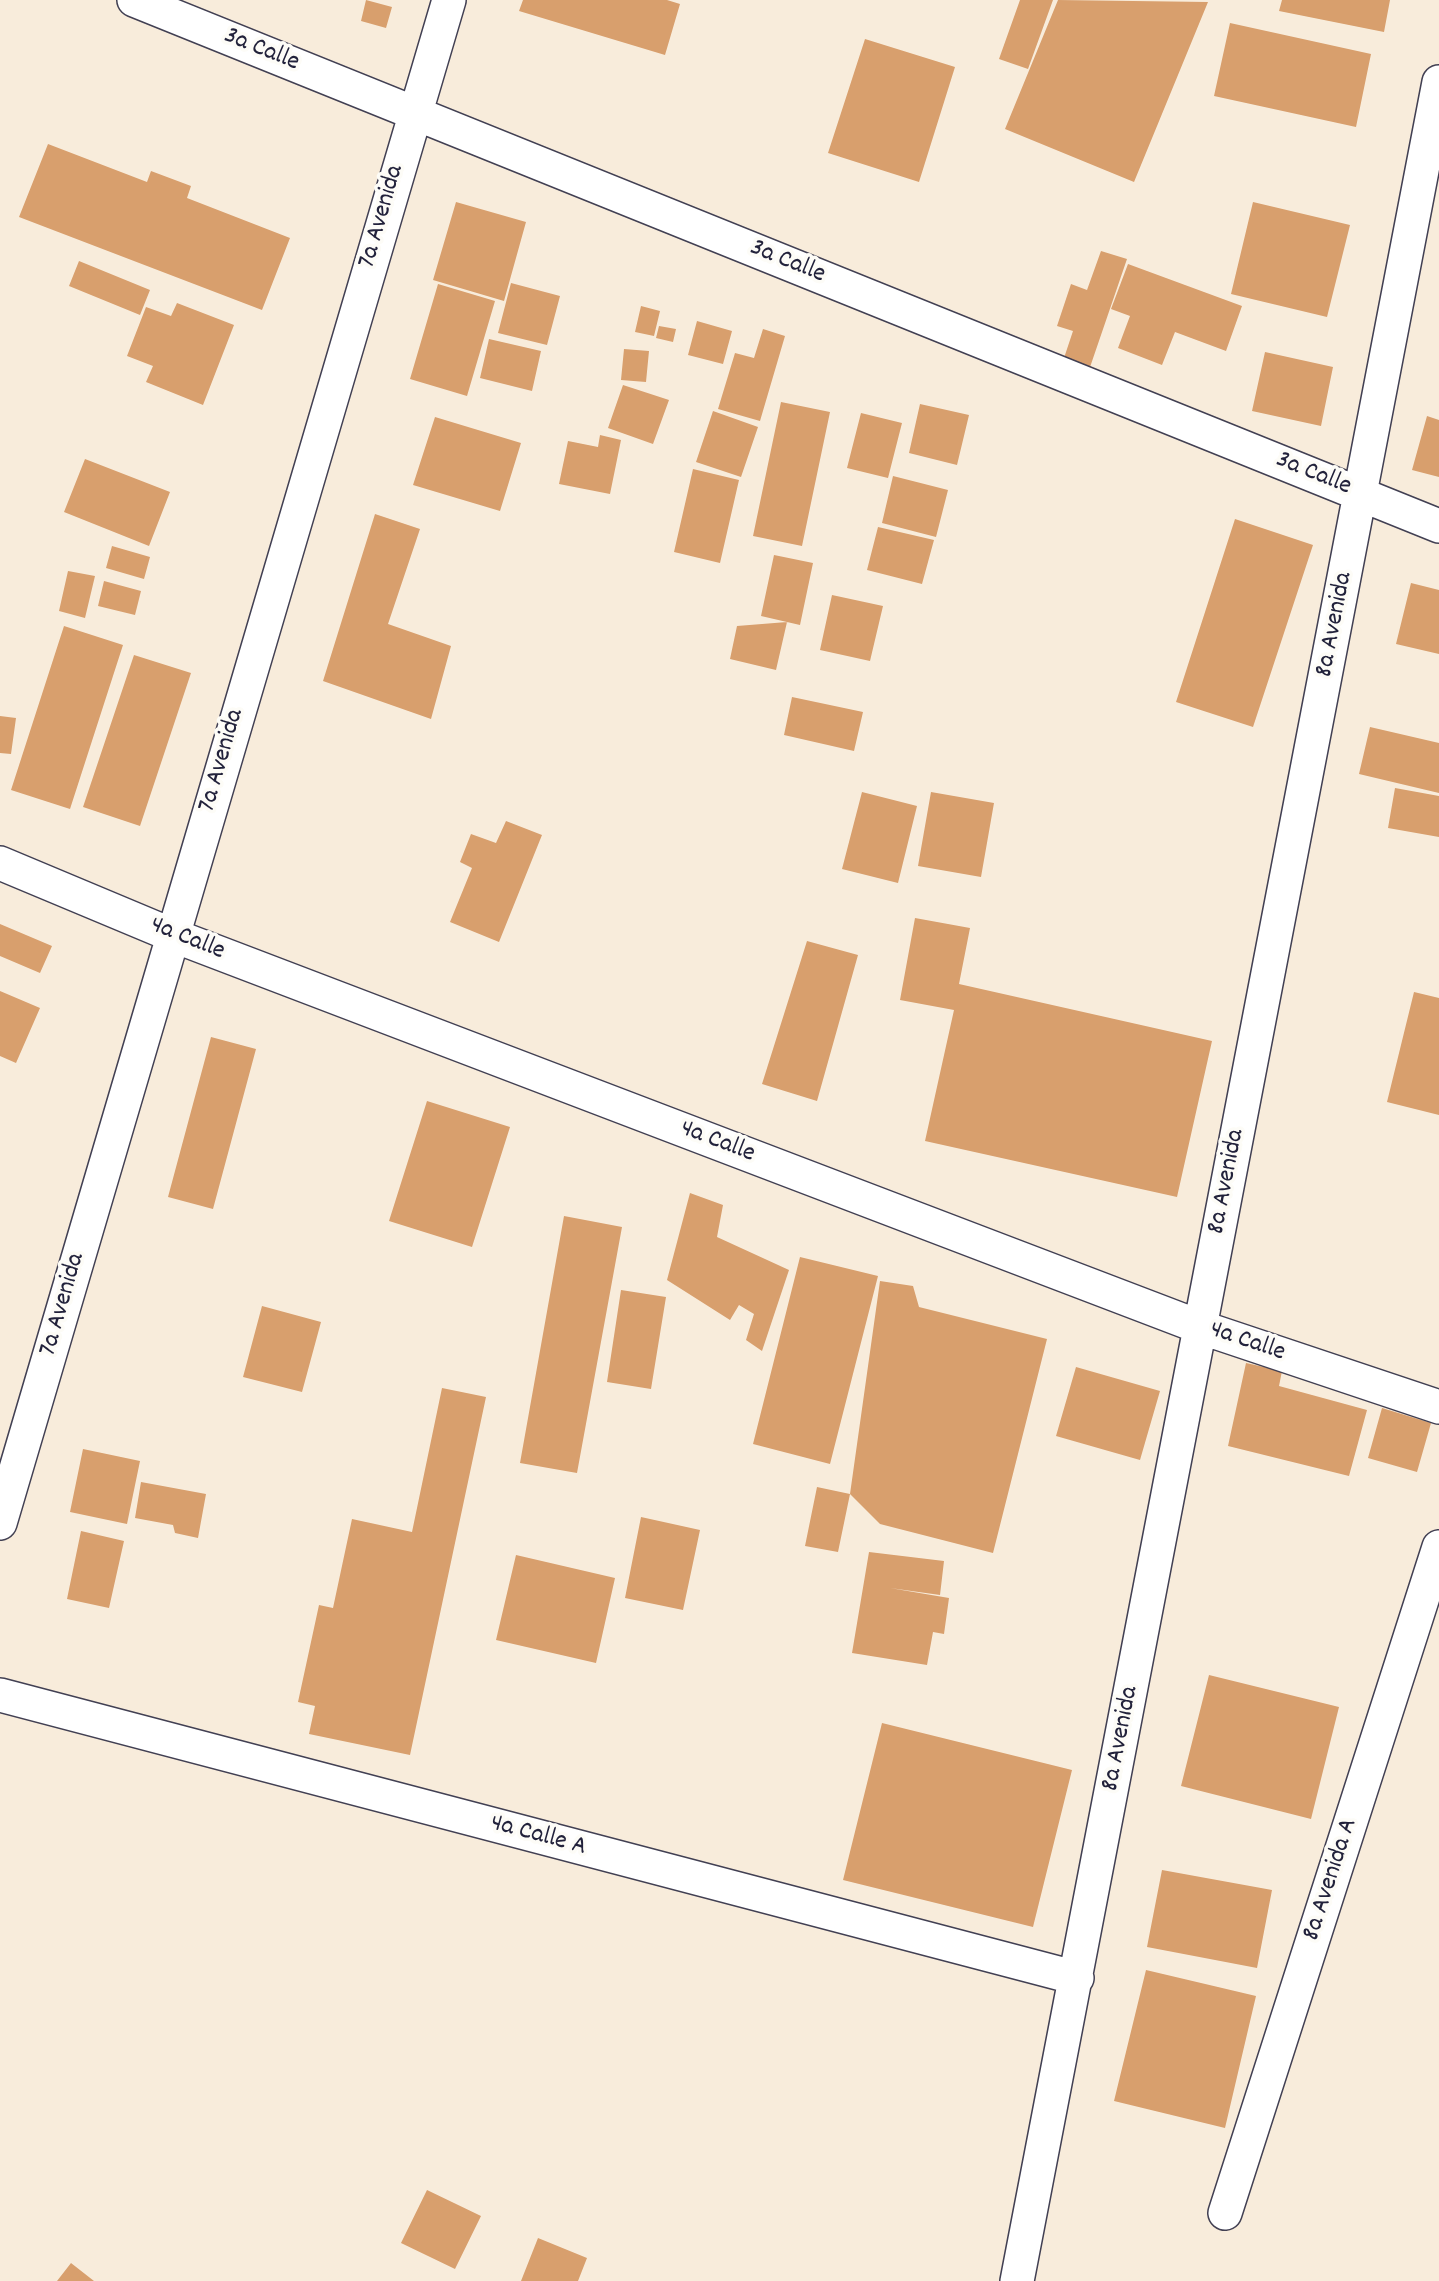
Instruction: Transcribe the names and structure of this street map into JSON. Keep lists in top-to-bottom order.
{
  "streets": {
    "street": [
      "3a Calle",
      "7a Avenida",
      "8a Avenida",
      "4a Calle",
      "4a Calle A",
      "8a Avenida A"
    ]
  },
  "crossings": [
    ["3a Calle", "7a Avenida"],
    ["3a Calle", "8a Avenida"],
    ["7a Avenida", "4a Calle"],
    ["8a Avenida", "4a Calle"],
    ["8a Avenida", "4a Calle A"]
  ]
}
